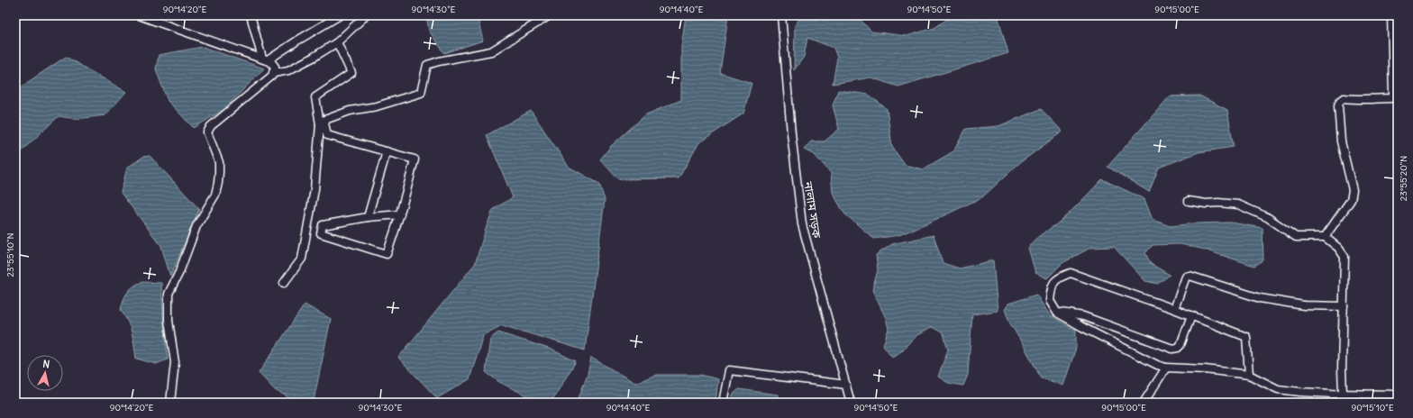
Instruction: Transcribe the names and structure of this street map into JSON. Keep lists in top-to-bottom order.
{
  "streets": {
    "street": ["নালাম সড়ক"]
  },
  "north": "top",
  "coordinates": [
    "90°14'20\"E",
    "90°14'30\"E",
    "90°14'40\"E",
    "90°14'50\"E",
    "90°15'00\"E",
    "23°55'20\"N",
    "23°55'10\"N",
    "90°15'10\"E"
  ]
}
